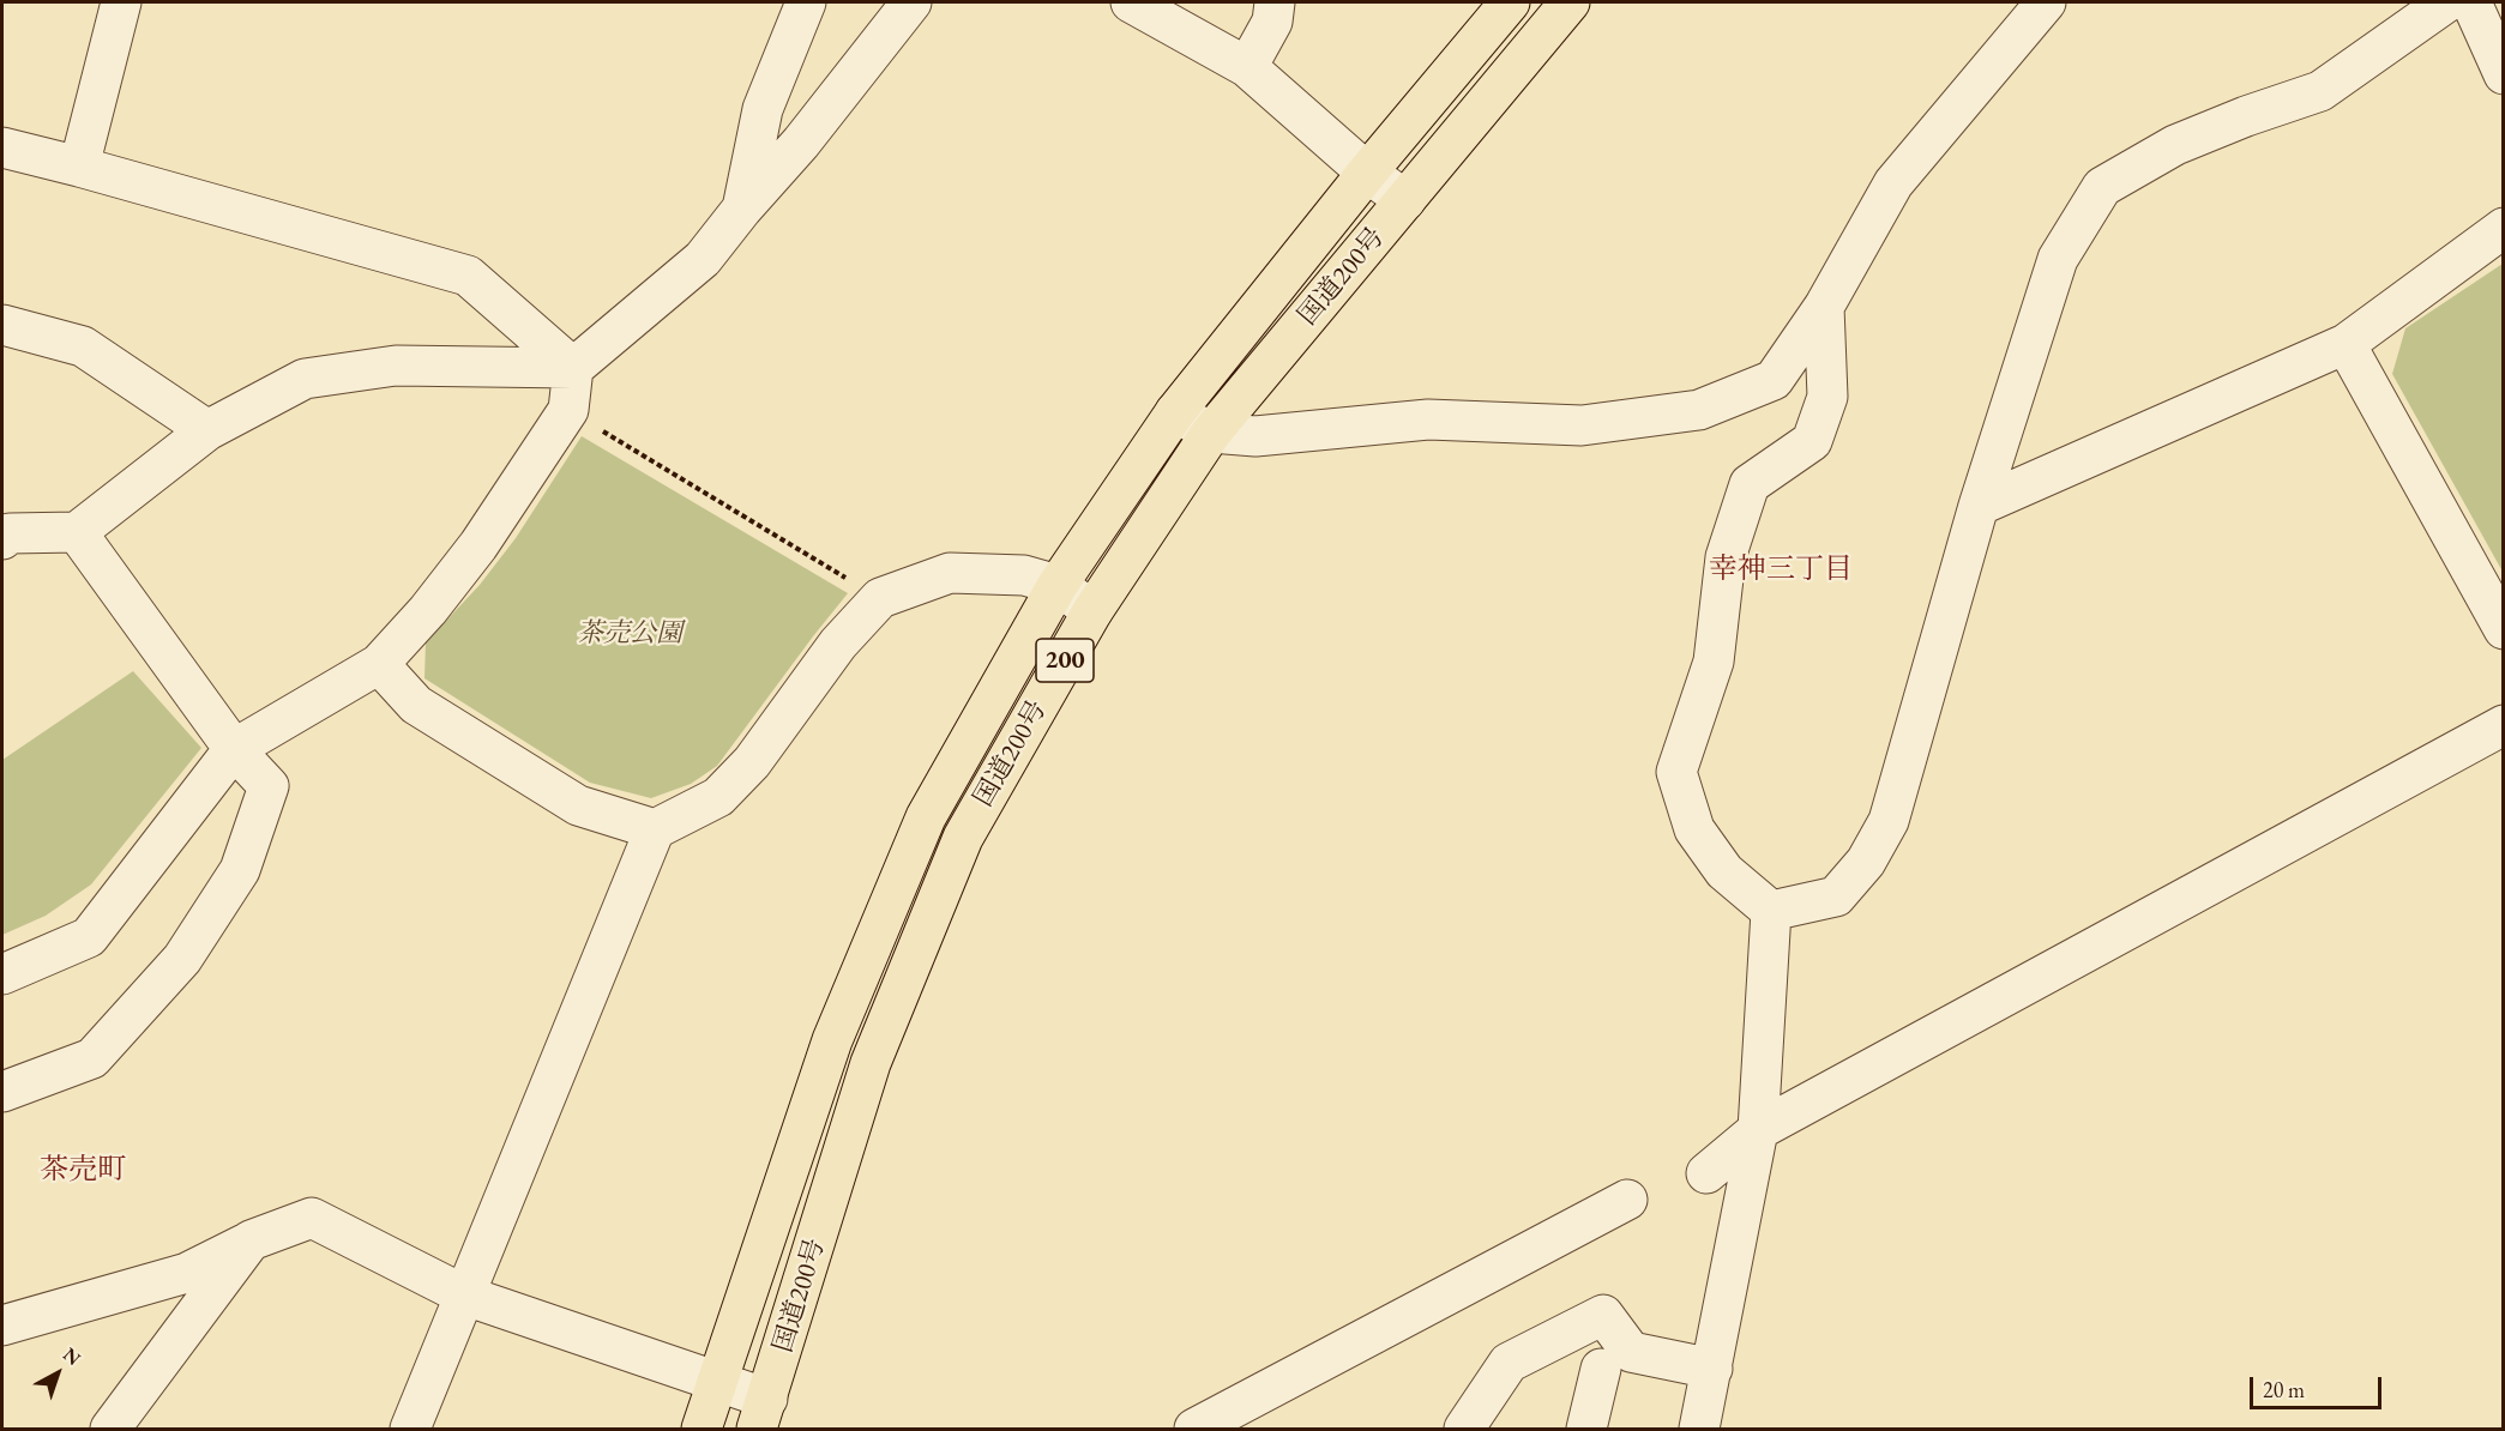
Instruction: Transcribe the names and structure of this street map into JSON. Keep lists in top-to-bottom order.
{
  "streets": {
    "highway": ["国道200号", "200"]
  },
  "districts": ["幸神三丁目", "茶売町"],
  "parks": ["茶売公園"],
  "scale_bar": "20 m",
  "north": "top right"
}
